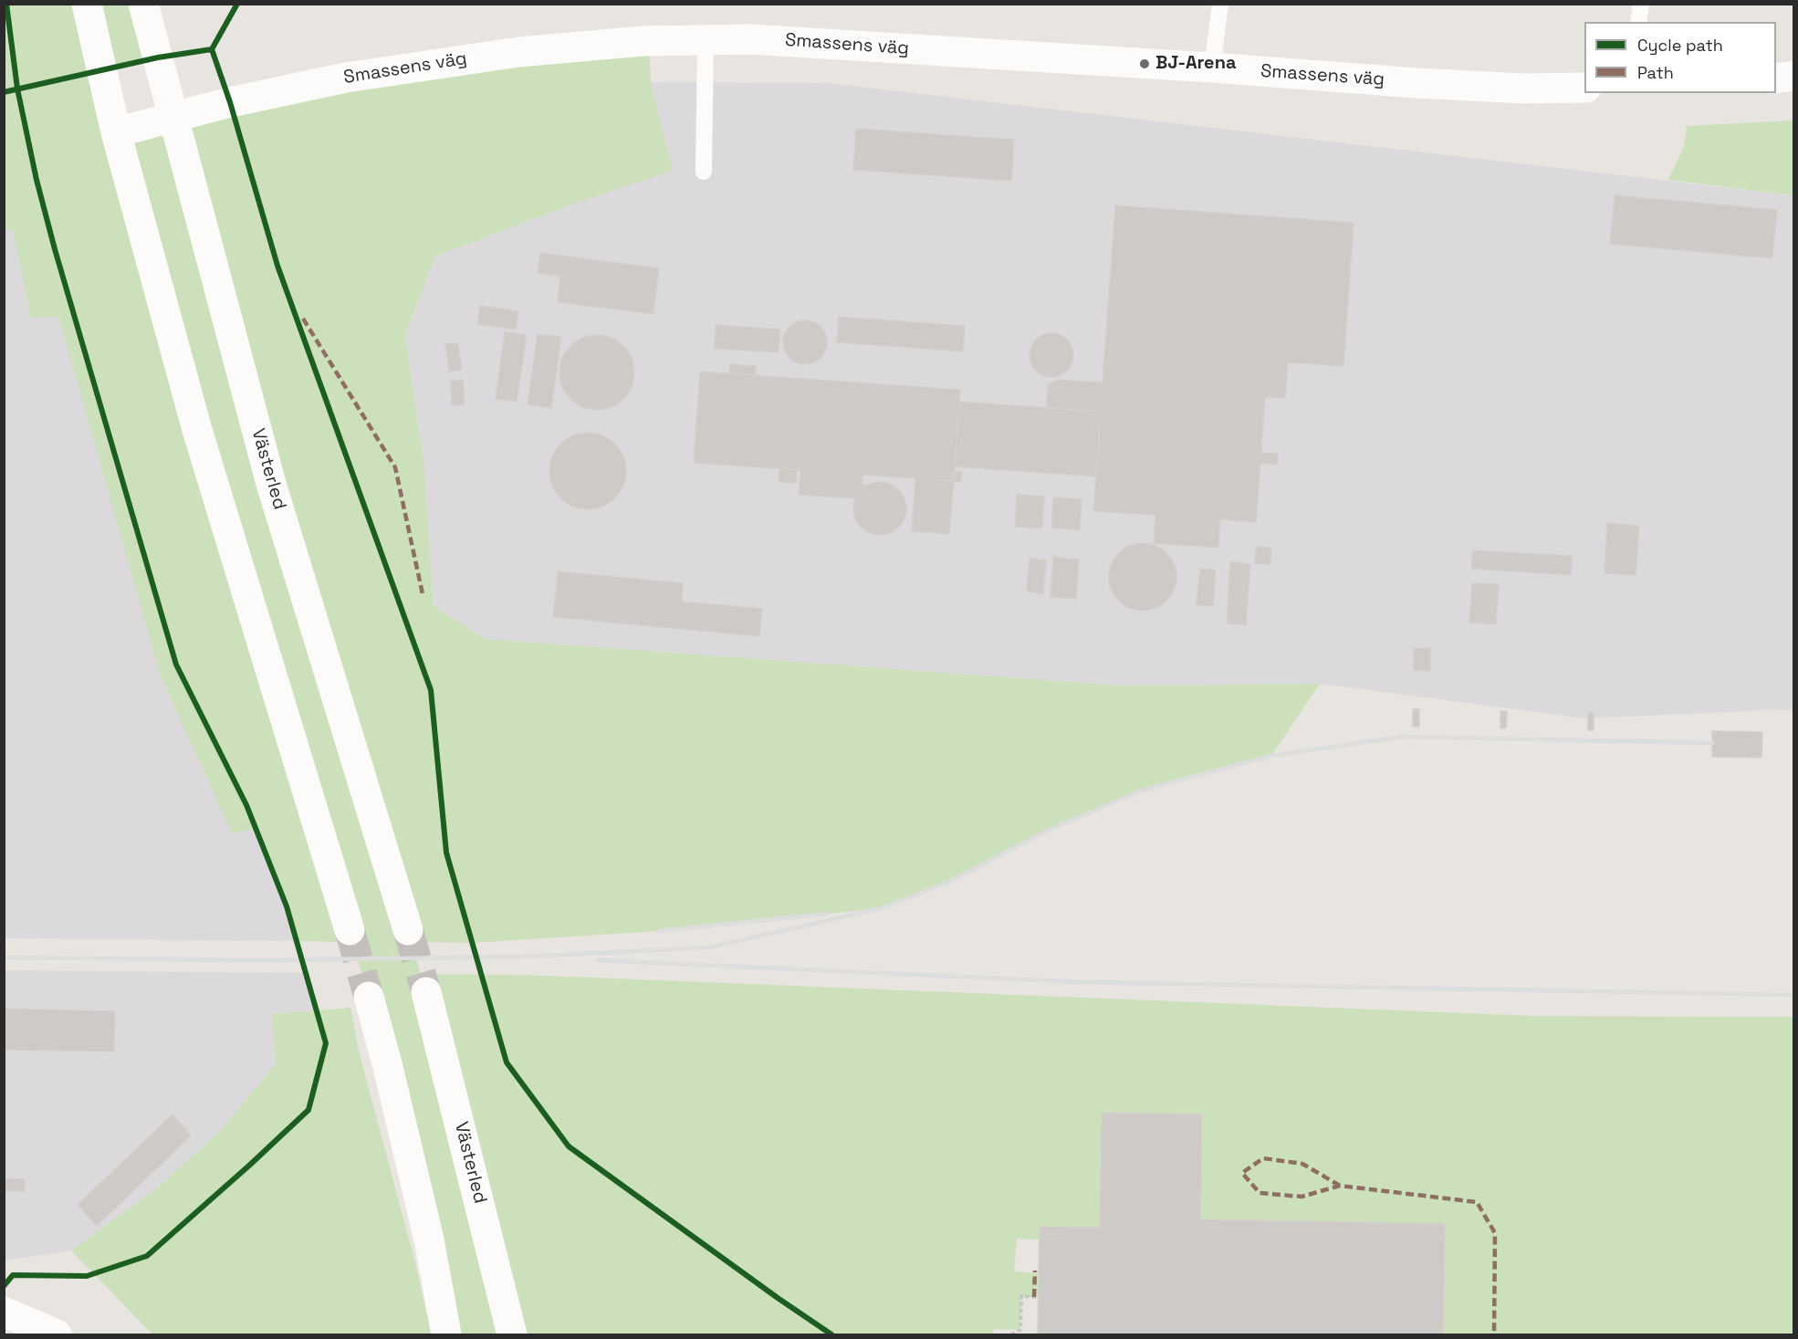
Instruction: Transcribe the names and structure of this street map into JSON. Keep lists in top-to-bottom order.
{
  "streets": {
    "street": ["Smassens väg", "Västerled"]
  },
  "crossings": [
    ["Smassens väg", "Västerled"]
  ],
  "places": ["BJ-Arena"],
  "legend": ["Cycle path", "Path"]
}
